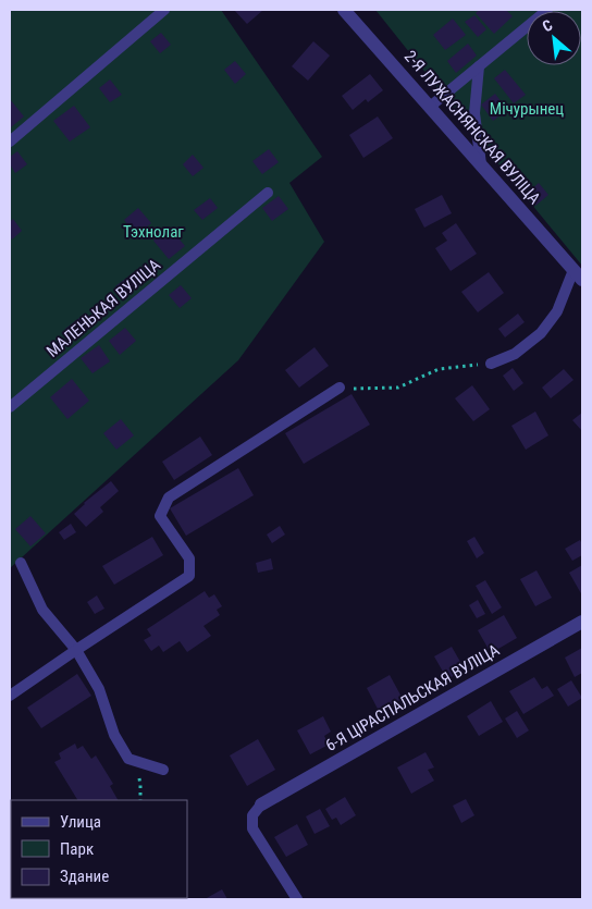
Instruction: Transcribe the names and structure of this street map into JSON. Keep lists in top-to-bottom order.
{
  "streets": {
    "street": ["2-Я ЛУЖАСНЯНСКАЯ ВУЛІЦА", "6-Я ЦІРАСПАЛЬСКАЯ ВУЛІЦА"],
    "lane": ["МАЛЕНЬКАЯ ВУЛІЦА"]
  },
  "parks": ["Мічурынец", "Тэхнолаг"],
  "legend": ["Улица", "Парк", "Здание"],
  "north": "top left"
}
